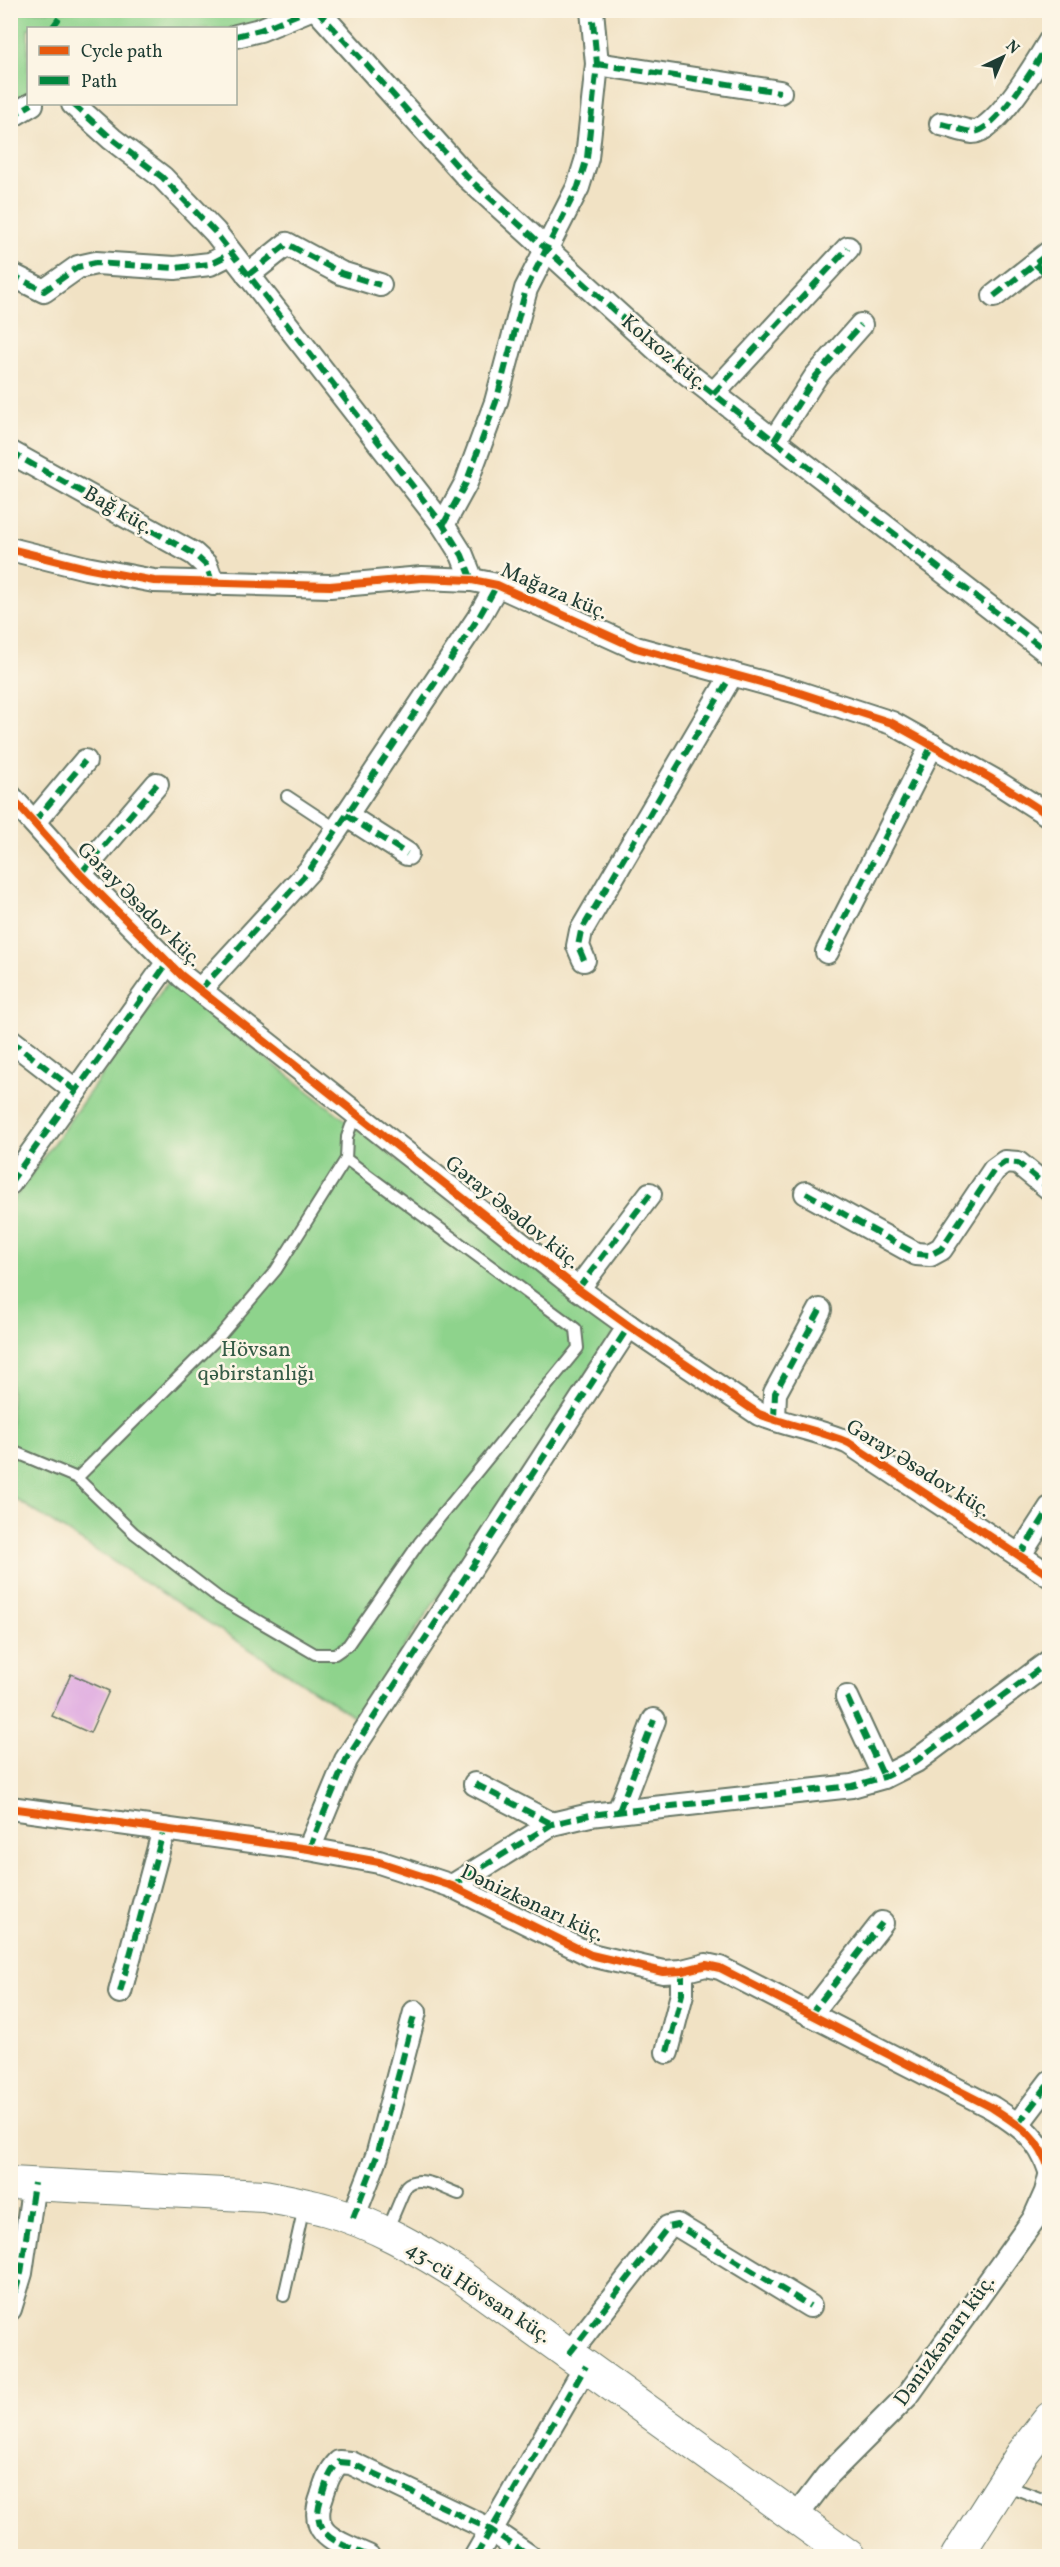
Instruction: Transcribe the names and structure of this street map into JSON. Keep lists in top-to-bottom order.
{
  "streets": {
    "main road": ["43-cü Hövsan küç."],
    "street": [
      "Kolxoz küç.",
      "Bağ küç.",
      "Mağaza küç.",
      "Gəray Əsədov küç.",
      "Dənizkənarı küç."
    ]
  },
  "crossings": [
    ["Bağ küç.", "Mağaza küç."],
    ["Dənizkənarı küç.", "43-cü Hövsan küç."]
  ],
  "parks": ["Hövsan qəbirstanlığı"],
  "legend": ["Cycle path", "Path"],
  "north": "top right"
}
